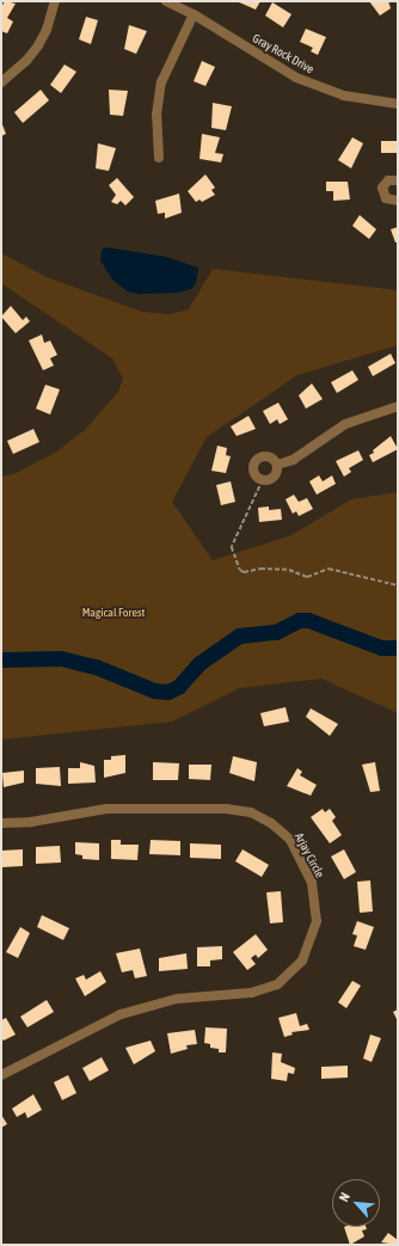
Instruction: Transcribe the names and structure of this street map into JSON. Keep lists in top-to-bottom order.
{
  "streets": {
    "street": ["Gray Rock Drive", "Arjay Circle"]
  },
  "parks": ["Magical Forest"],
  "north": "top left"
}
